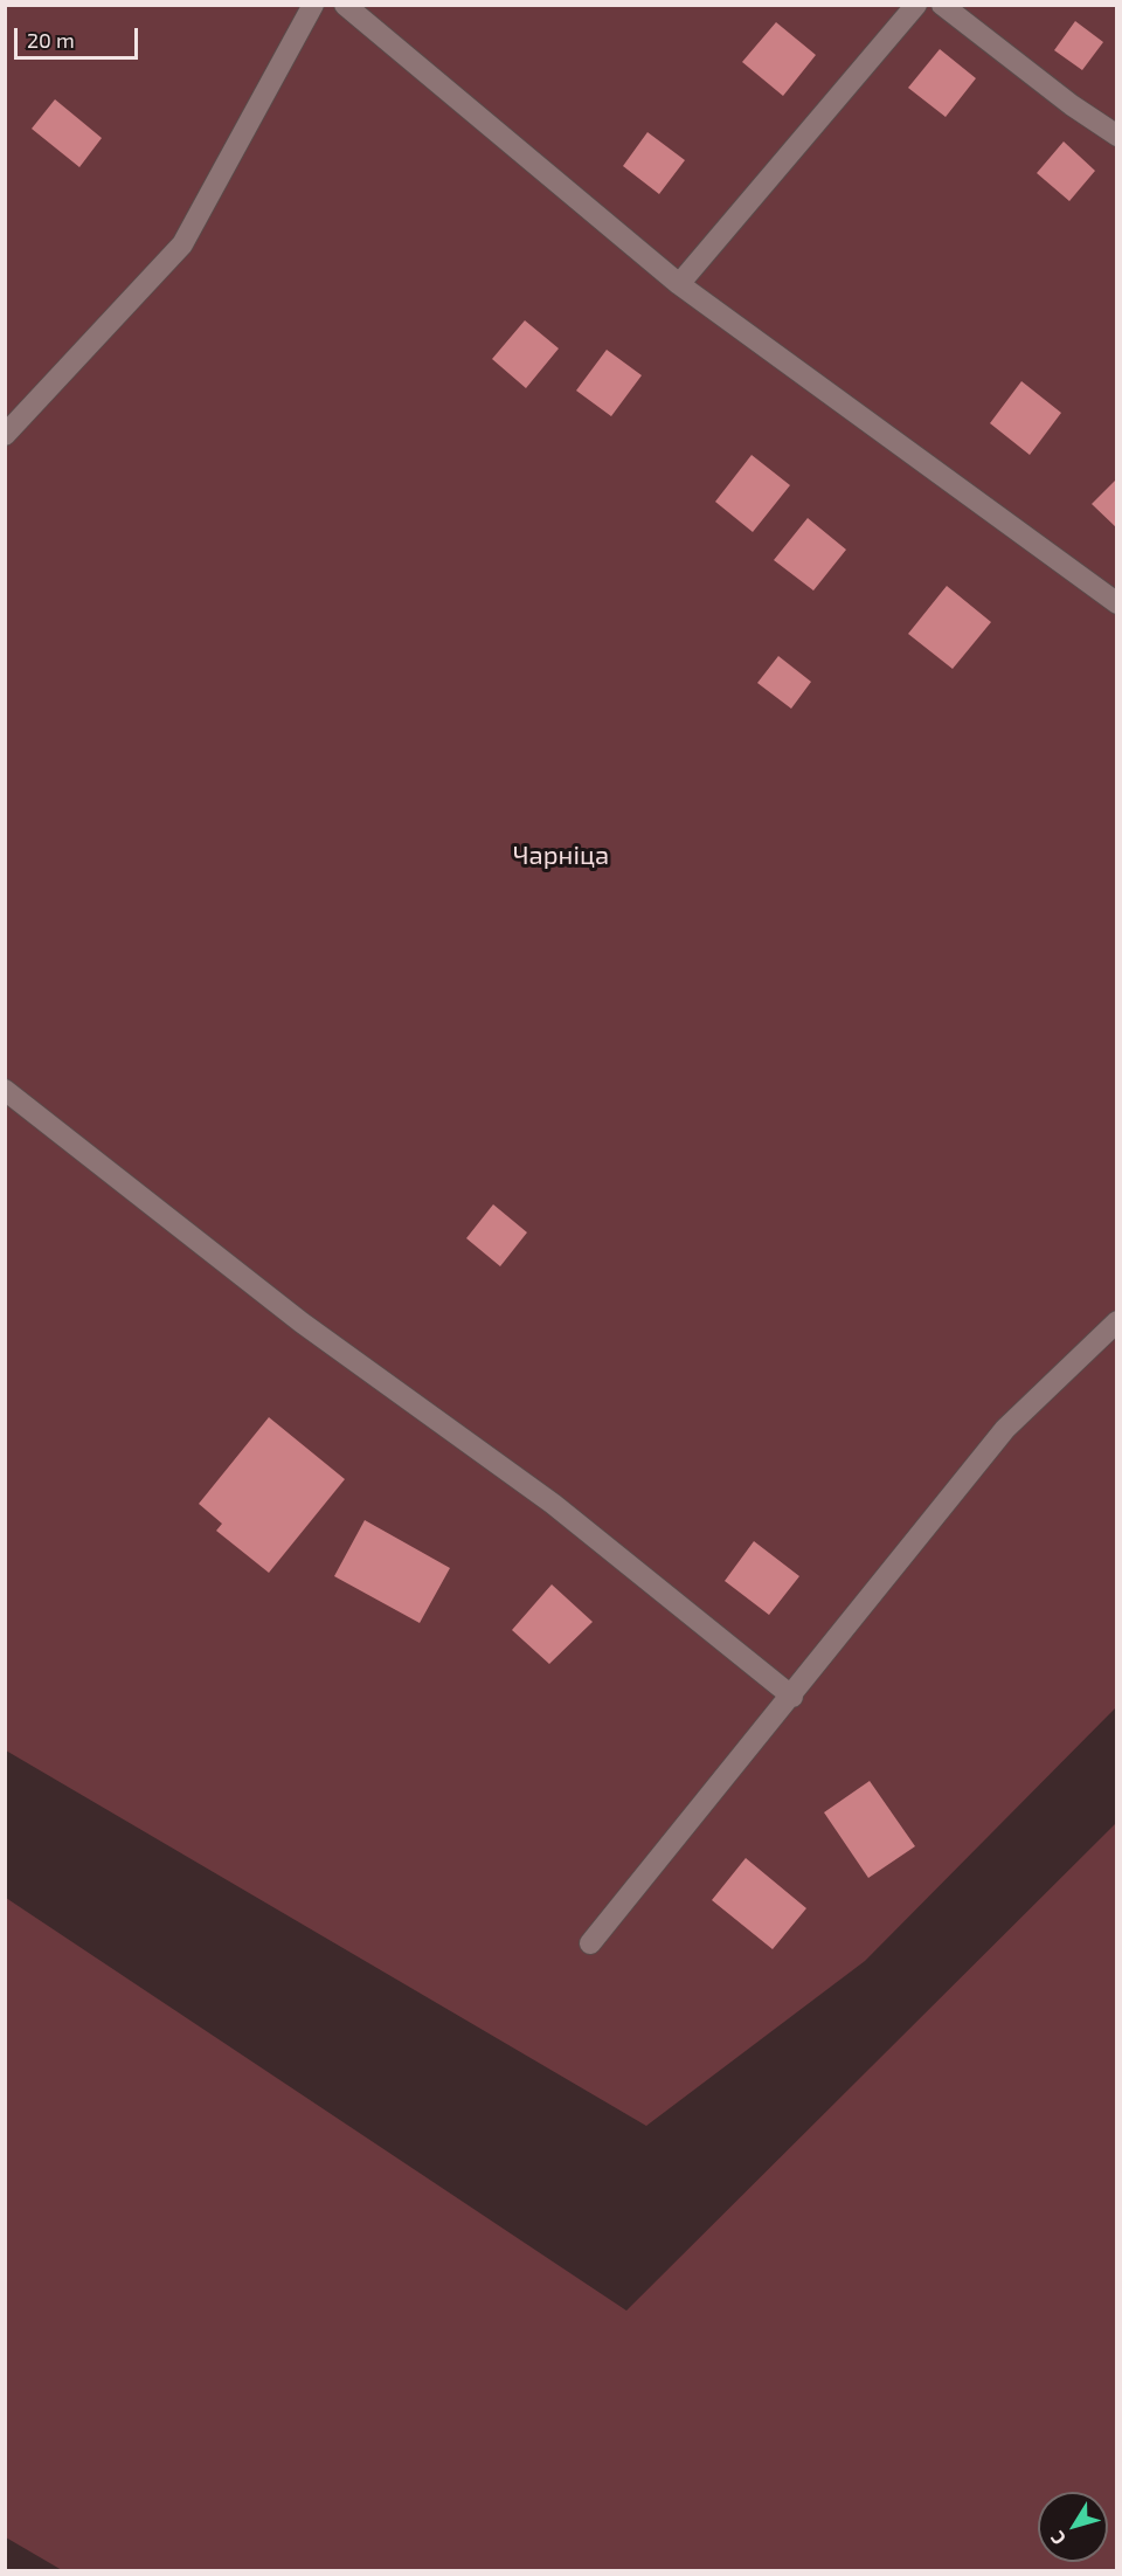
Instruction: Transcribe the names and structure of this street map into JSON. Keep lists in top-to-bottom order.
{
  "parks": ["Чарніца"],
  "scale_bar": "20 m",
  "north": "bottom left"
}
